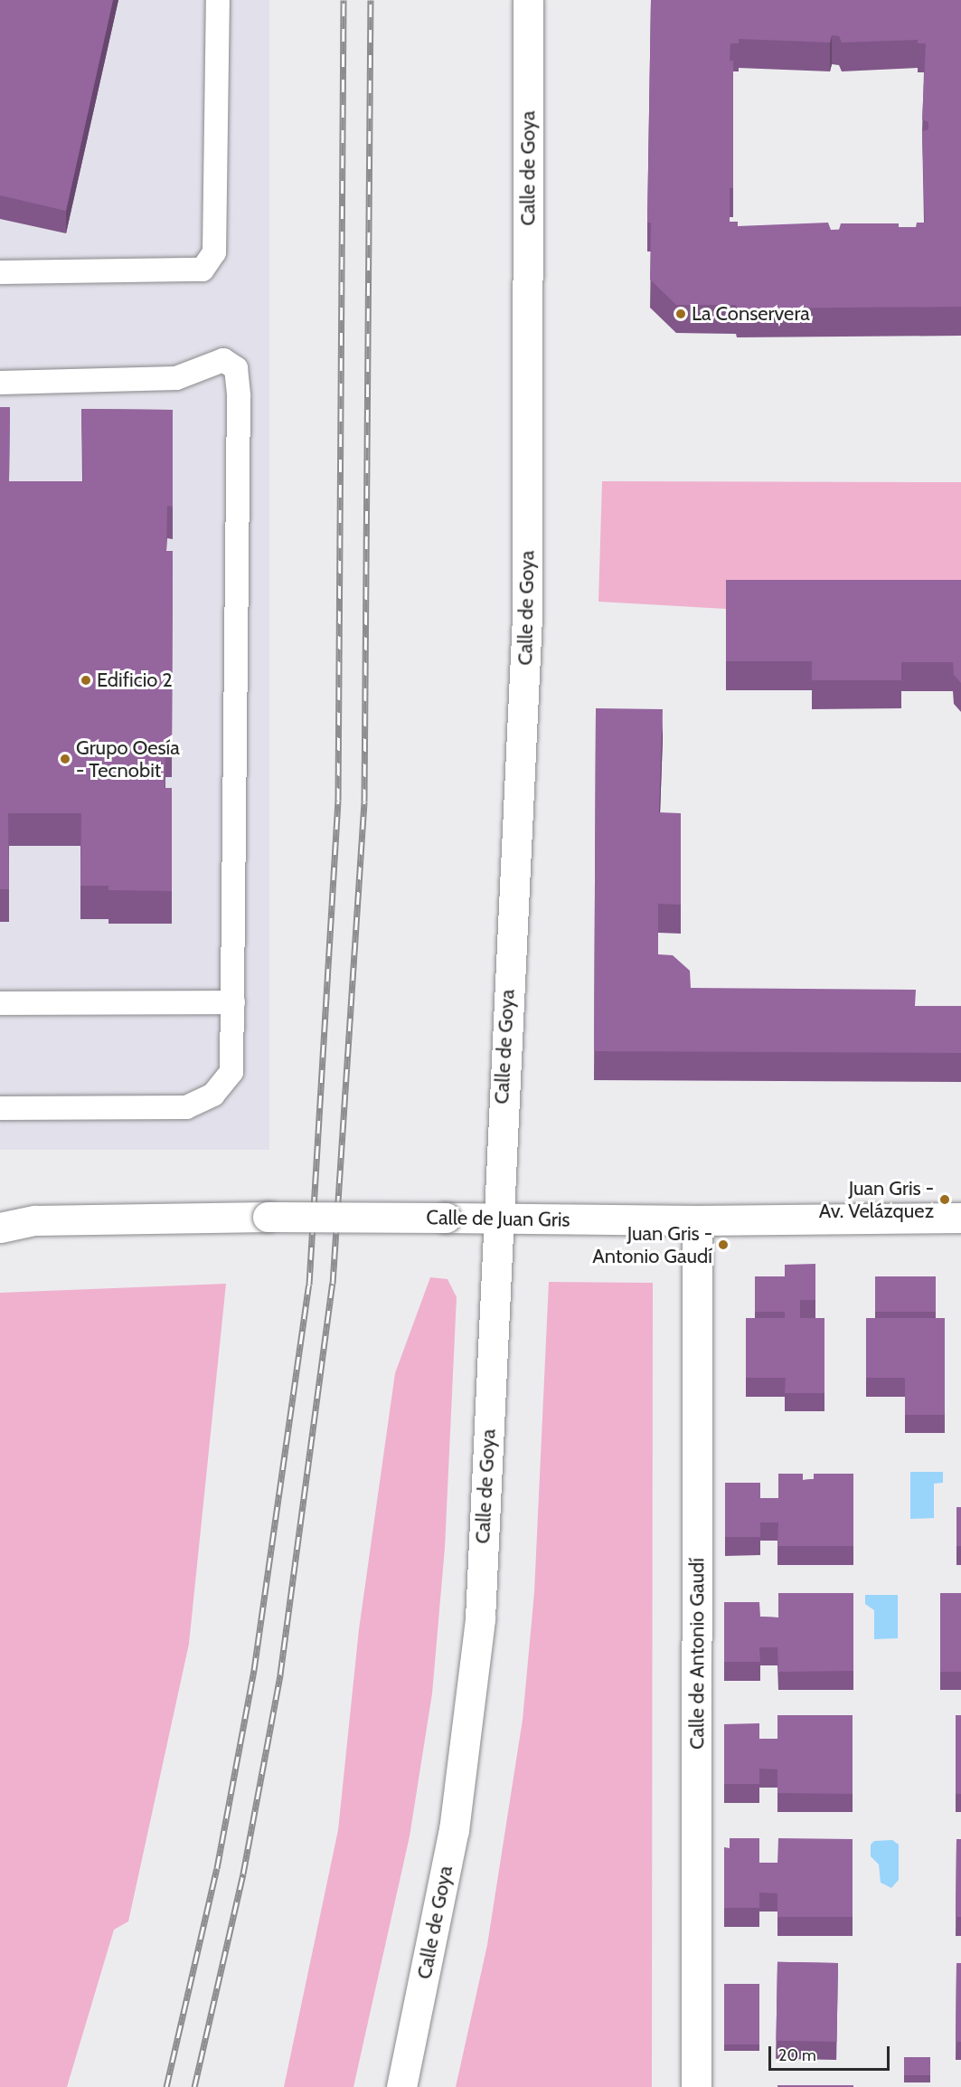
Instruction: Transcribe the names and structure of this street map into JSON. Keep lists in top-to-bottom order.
{
  "streets": {
    "street": ["Calle de Goya", "Calle de Juan Gris", "Calle de Antonio Gaudí"]
  },
  "crossings": [
    ["Calle de Goya", "Calle de Juan Gris"],
    ["Calle de Juan Gris", "Calle de Antonio Gaudí"]
  ],
  "places": [
    "La Conservera",
    "Edificio 2",
    "Grupo Oesía - Tecnobit",
    "Juan Gris - Av. Velázquez",
    "Juan Gris - Antonio Gaudí"
  ],
  "scale_bar": "20 m"
}
